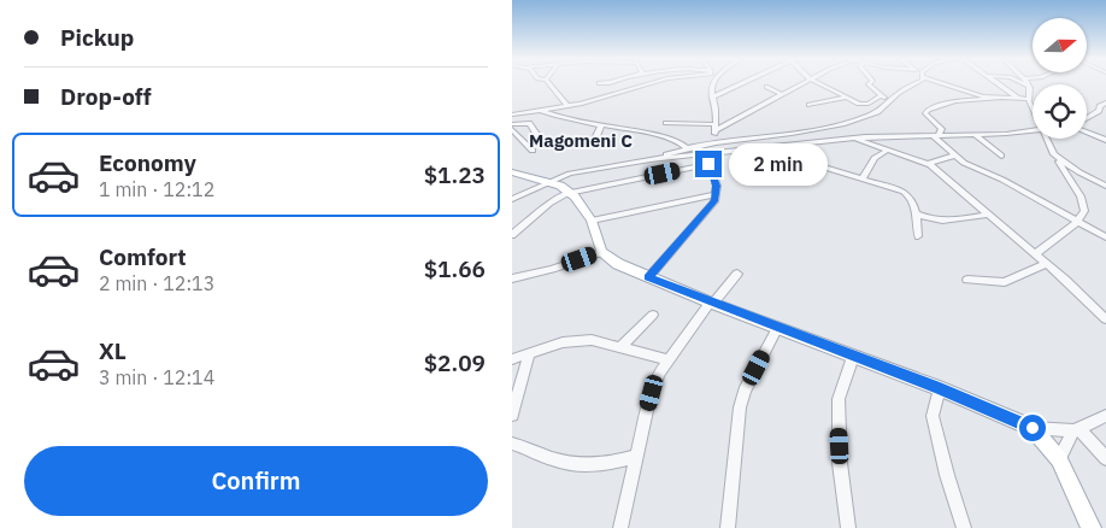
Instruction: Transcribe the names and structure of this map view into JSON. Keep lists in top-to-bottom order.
{
  "districts": ["Magomeni C"],
  "north": "right",
  "page": {
    "banner": ["Pickup", "Drop-off"],
    "list": [
      {
        "name": "Economy",
        "note": "1 min · 12:12",
        "value": "$1.23"
      },
      {
        "name": "Comfort",
        "note": "2 min · 12:13",
        "value": "$1.66"
      },
      {
        "name": "XL",
        "note": "3 min · 12:14",
        "value": "$2.09"
      }
    ],
    "bubble": "2 min",
    "buttons": "Confirm"
  }
}
